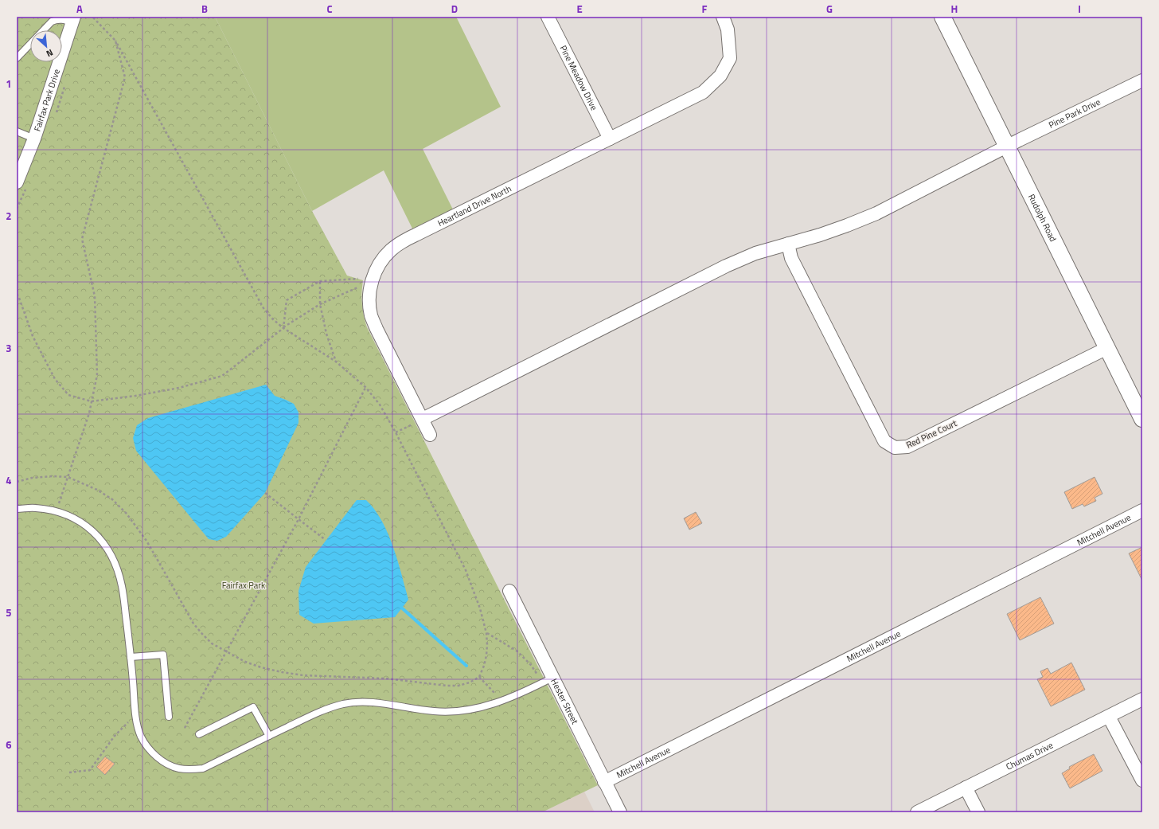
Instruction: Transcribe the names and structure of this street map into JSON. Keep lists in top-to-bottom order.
{
  "streets": {
    "street": [
      "Pine Meadow Drive",
      "Fairfax Park Drive",
      "Pine Park Drive",
      "Heartland Drive North",
      "Rudolph Road",
      "Red Pine Court",
      "Mitchell Avenue",
      "Hester Street",
      "Chumas Drive"
    ]
  },
  "crossings": [
    ["Pine Meadow Drive", "Heartland Drive North"],
    ["Pine Park Drive", "Heartland Drive North"],
    ["Pine Park Drive", "Rudolph Road"],
    ["Pine Park Drive", "Red Pine Court"],
    ["Rudolph Road", "Red Pine Court"],
    ["Mitchell Avenue", "Hester Street"]
  ],
  "parks": ["Fairfax Park"],
  "north": "bottom right",
  "grid": {
    "columns": [
      "A",
      "B",
      "C",
      "D",
      "E",
      "F",
      "G",
      "H",
      "I"
    ],
    "rows": [
      "1",
      "2",
      "3",
      "4",
      "5",
      "6"
    ]
  }
}
